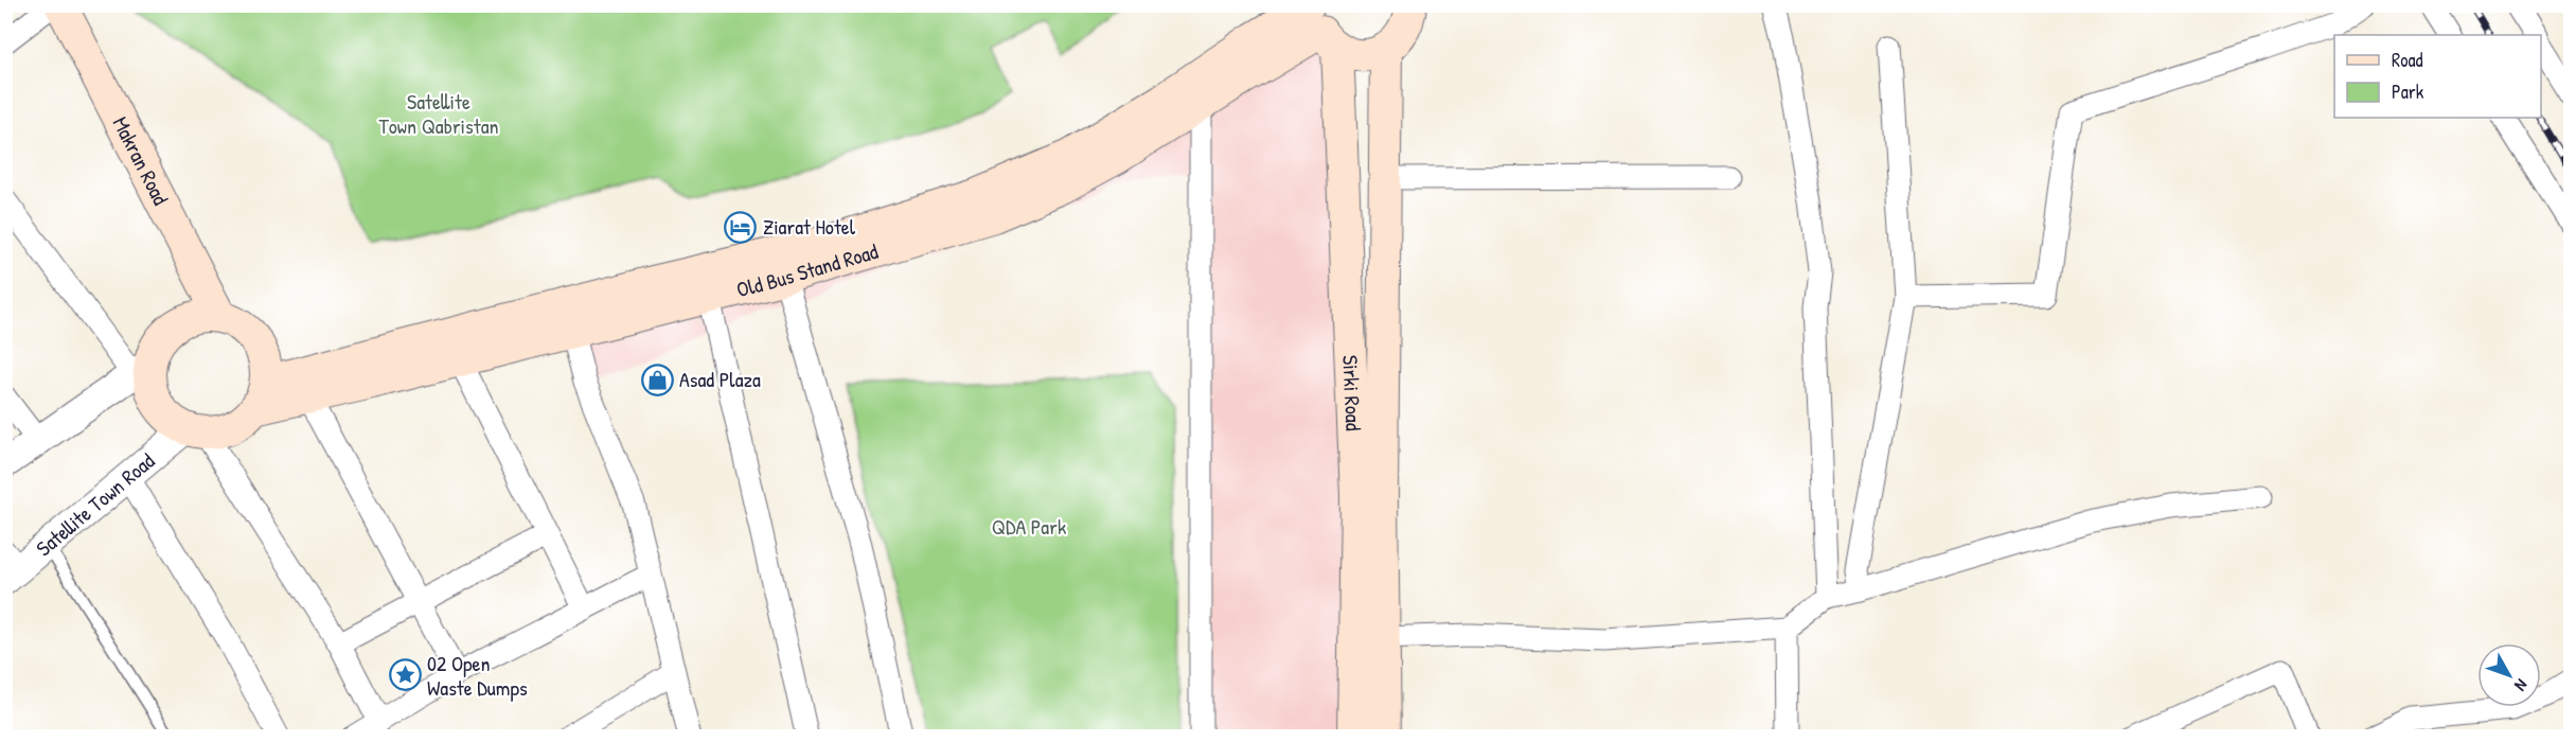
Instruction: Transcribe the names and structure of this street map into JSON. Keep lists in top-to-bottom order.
{
  "streets": {
    "main road": ["Makran Road", "Old Bus Stand Road", "Sirki Road"],
    "street": ["Satellite Town Road"]
  },
  "crossings": [
    ["Makran Road", "Old Bus Stand Road"],
    ["Makran Road", "Satellite Town Road"],
    ["Old Bus Stand Road", "Sirki Road"],
    ["Old Bus Stand Road", "Satellite Town Road"]
  ],
  "parks": ["Satellite Town Qabristan", "QDA Park"],
  "places": {
    "hotel": ["Ziarat Hotel"],
    "shop": ["Asad Plaza"],
    "place": ["02 Open Waste Dumps"]
  },
  "legend": ["Road", "Park"],
  "north": "bottom right"
}
